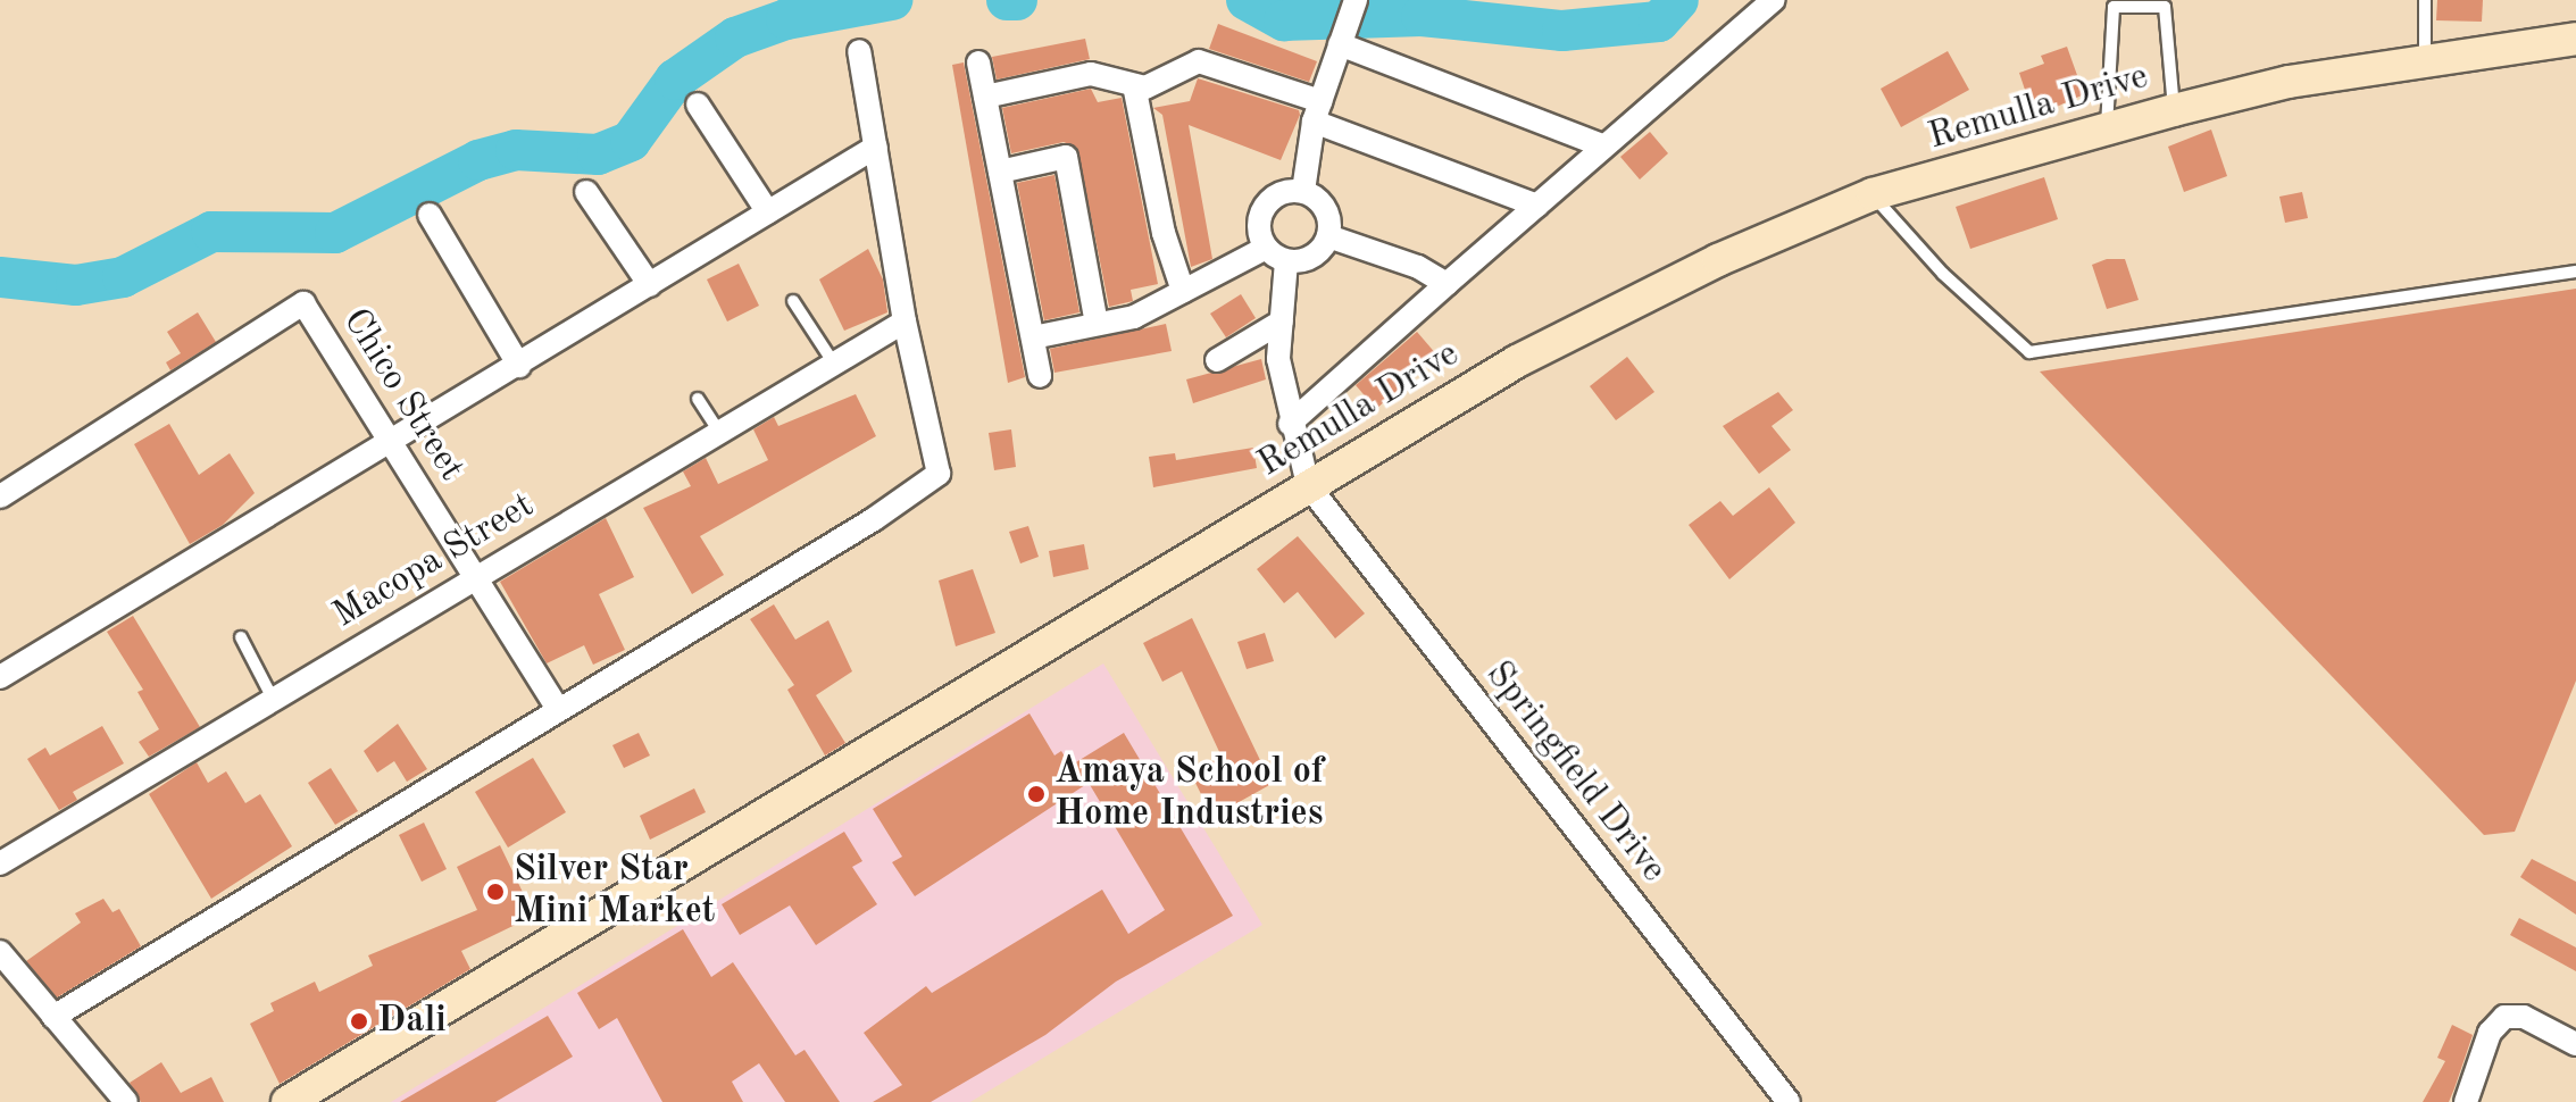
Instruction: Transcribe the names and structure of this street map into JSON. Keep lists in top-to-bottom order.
{
  "streets": {
    "main road": ["Remulla Drive"],
    "street": ["Chico Street", "Macopa Street", "Springfield Drive"]
  },
  "crossings": [
    ["Remulla Drive", "Springfield Drive"],
    ["Chico Street", "Macopa Street"]
  ],
  "places": ["Amaya School of Home Industries", "Silver Star Mini Market", "Dali"]
}
